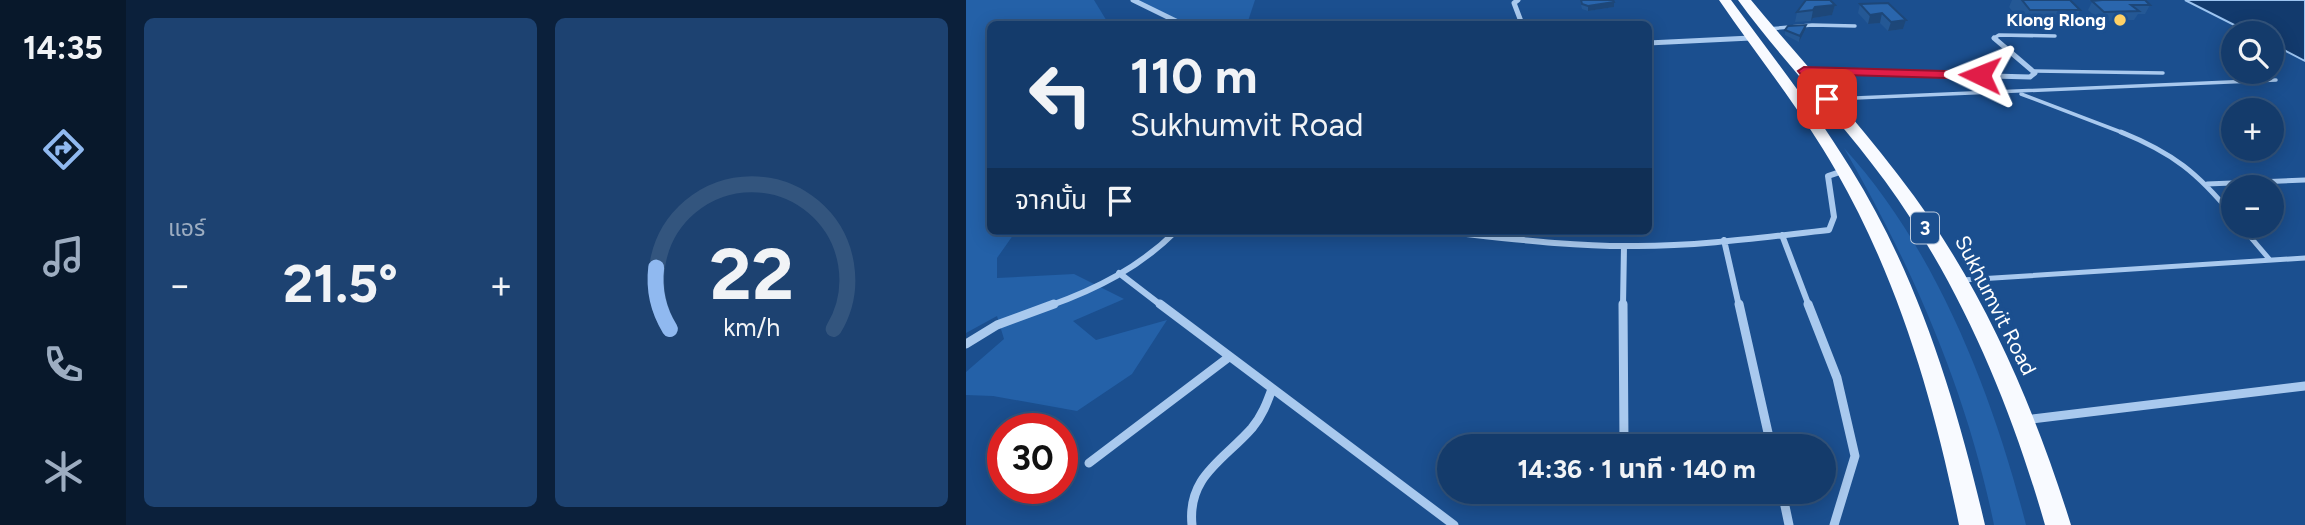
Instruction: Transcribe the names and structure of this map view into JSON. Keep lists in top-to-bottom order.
{
  "streets": {
    "highway": ["3", "Sukhumvit Road"]
  },
  "places": ["Klong Rlong"],
  "page": {
    "tabs": "14:35",
    "tile": "แอร์",
    "map_buttons": ["+", "−"],
    "turn": ["110 m", "Sukhumvit Road"],
    "then": "จากนั้น",
    "heat": ["−", "21.5°", "+"],
    "limit": "30",
    "trip": "14:36 · 1 นาที · 140 m",
    "gauge": ["22", "km/h"]
  }
}
